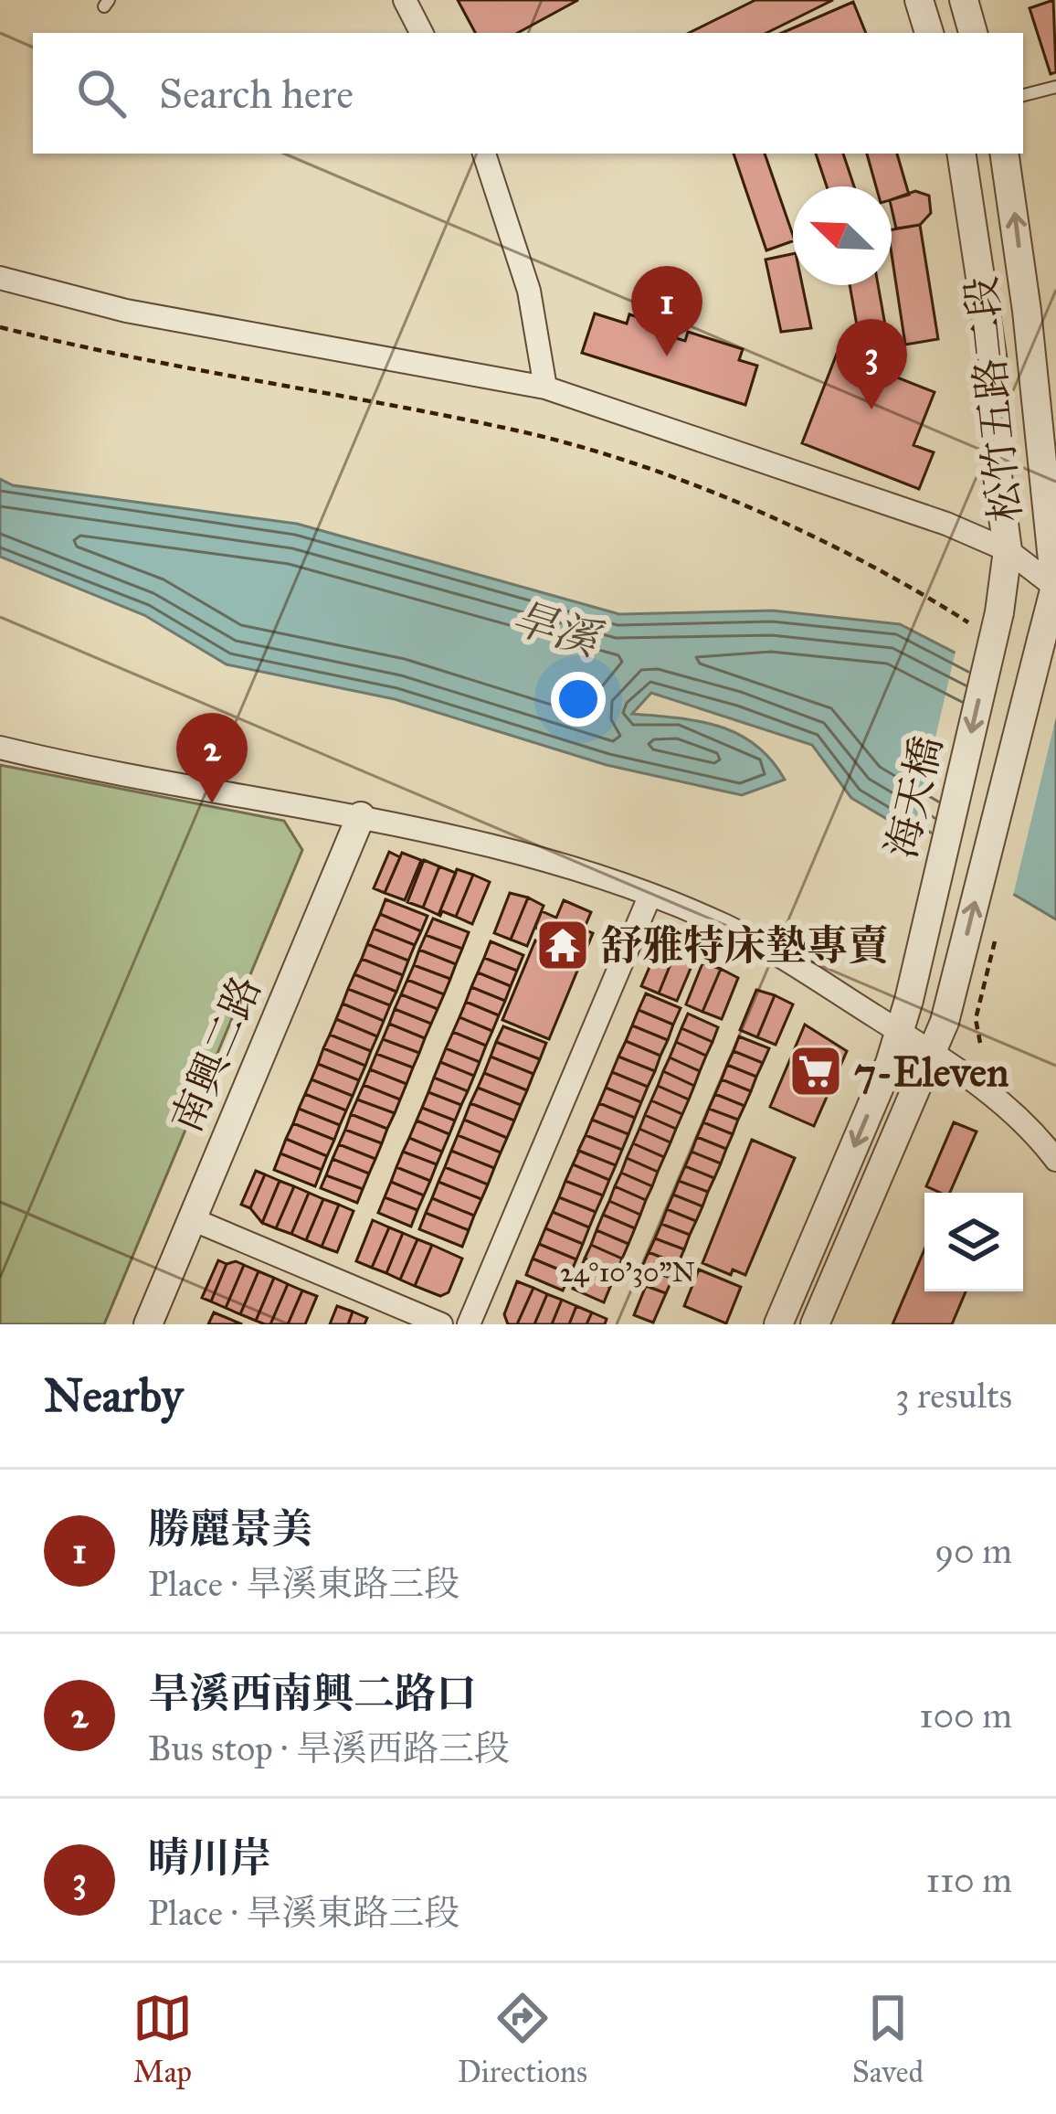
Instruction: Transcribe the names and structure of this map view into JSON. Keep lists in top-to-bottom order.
{
  "streets": {
    "street": ["松竹五路二段", "海天橋", "南興二路"]
  },
  "crossings": [
    ["松竹五路二段", "海天橋"]
  ],
  "water": ["旱溪"],
  "places": {
    "temple": ["舒雅特床墊專賣"],
    "supermarket": ["7-Eleven"]
  },
  "north": "top left",
  "page": {
    "search": "Search here",
    "pins": ["1", "3", "2"],
    "heading": ["Nearby", "3 results"],
    "list": [
      {
        "mark": "1",
        "name": "勝麗景美",
        "note": "Place · 旱溪東路三段",
        "value": "90 m"
      },
      {
        "mark": "2",
        "name": "旱溪西南興二路口",
        "note": "Bus stop · 旱溪西路三段",
        "value": "100 m"
      },
      {
        "mark": "3",
        "name": "晴川岸",
        "note": "Place · 旱溪東路三段",
        "value": "110 m"
      }
    ],
    "nav": ["Map", "Directions", "Saved"]
  },
  "coordinates": ["24°10'30\"N"]
}
